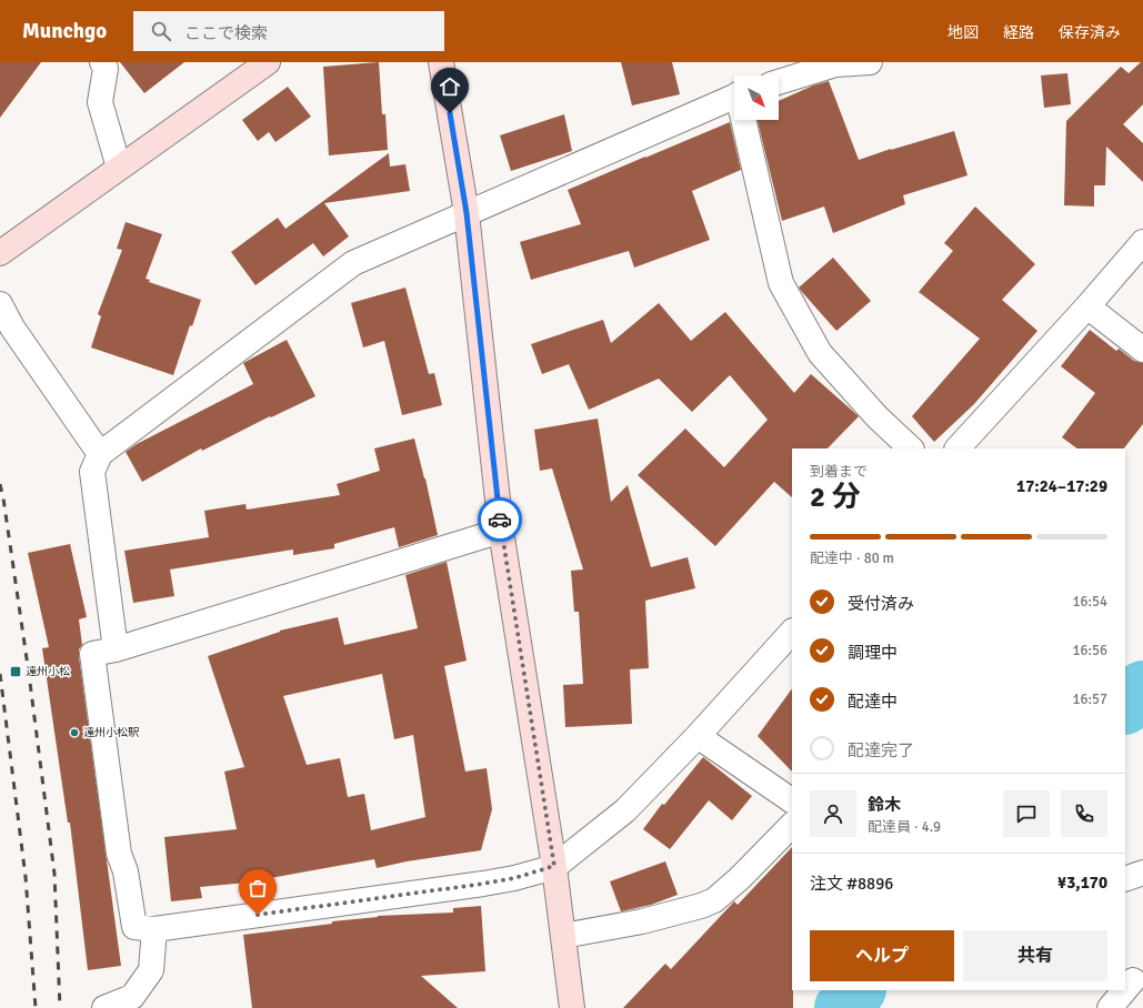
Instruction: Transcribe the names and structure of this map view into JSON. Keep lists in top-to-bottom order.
{
  "places": {
    "transit": ["遠州小松"],
    "other": ["遠州小松駅"]
  },
  "north": "bottom right",
  "page": {
    "header": "Munchgo",
    "search": "ここで検索",
    "nav": ["地図", "経路", "保存済み"],
    "heading": ["2 分", "到着まで", "17:24–17:29"],
    "panel": [
      "鈴木",
      "配達員 · 4.9",
      "注文 #8896",
      "¥3,170"
    ],
    "bar": "配達中 · 80 m",
    "list": [
      ["受付済み", "16:54"],
      ["調理中", "16:56"],
      ["配達中", "16:57"],
      "配達完了"
    ],
    "buttons": ["ヘルプ", "共有"]
  }
}
